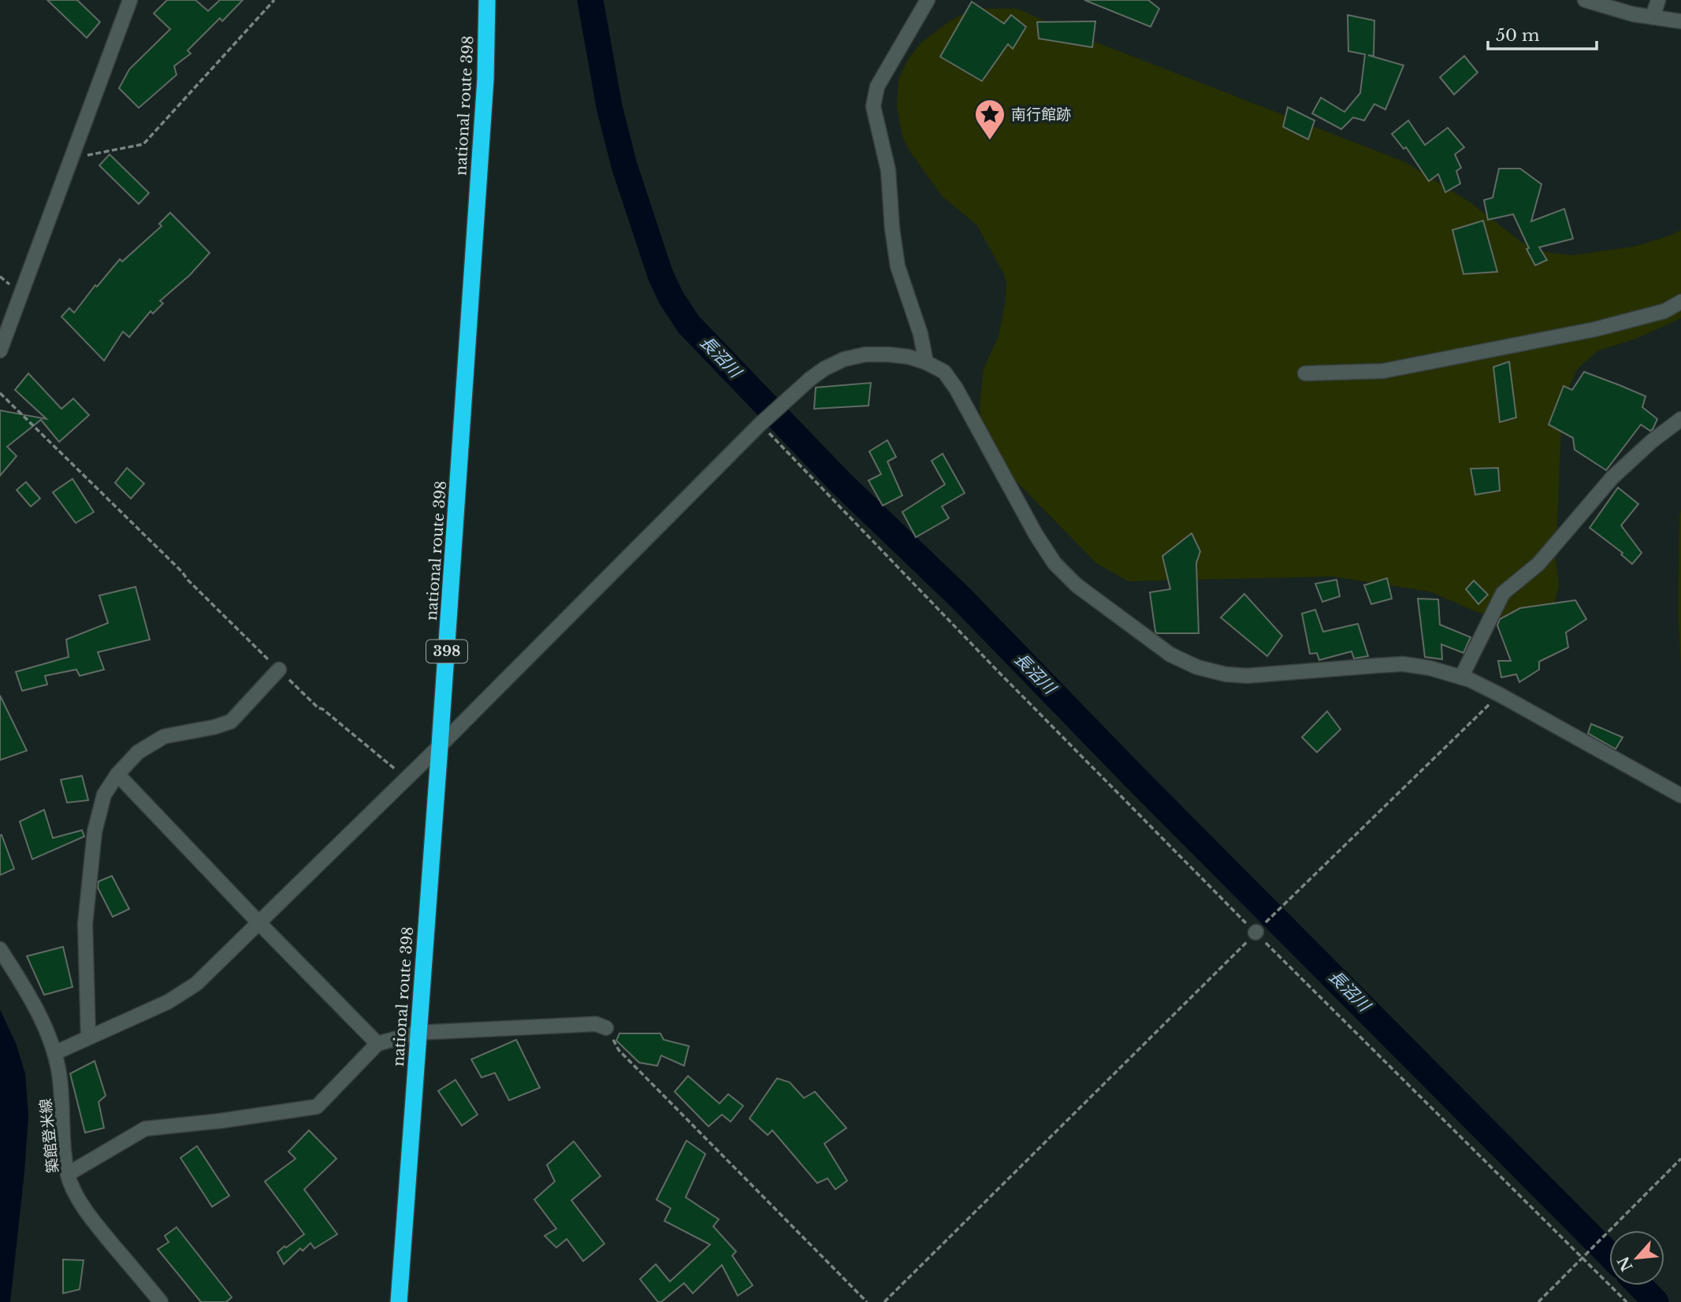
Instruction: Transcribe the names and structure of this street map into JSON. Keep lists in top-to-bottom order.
{
  "streets": {
    "highway": ["national route 398", "398"],
    "street": ["築館登米線"]
  },
  "water": ["長沼川"],
  "places": {
    "place": ["南行館跡"]
  },
  "scale_bar": "50 m",
  "north": "bottom left"
}
